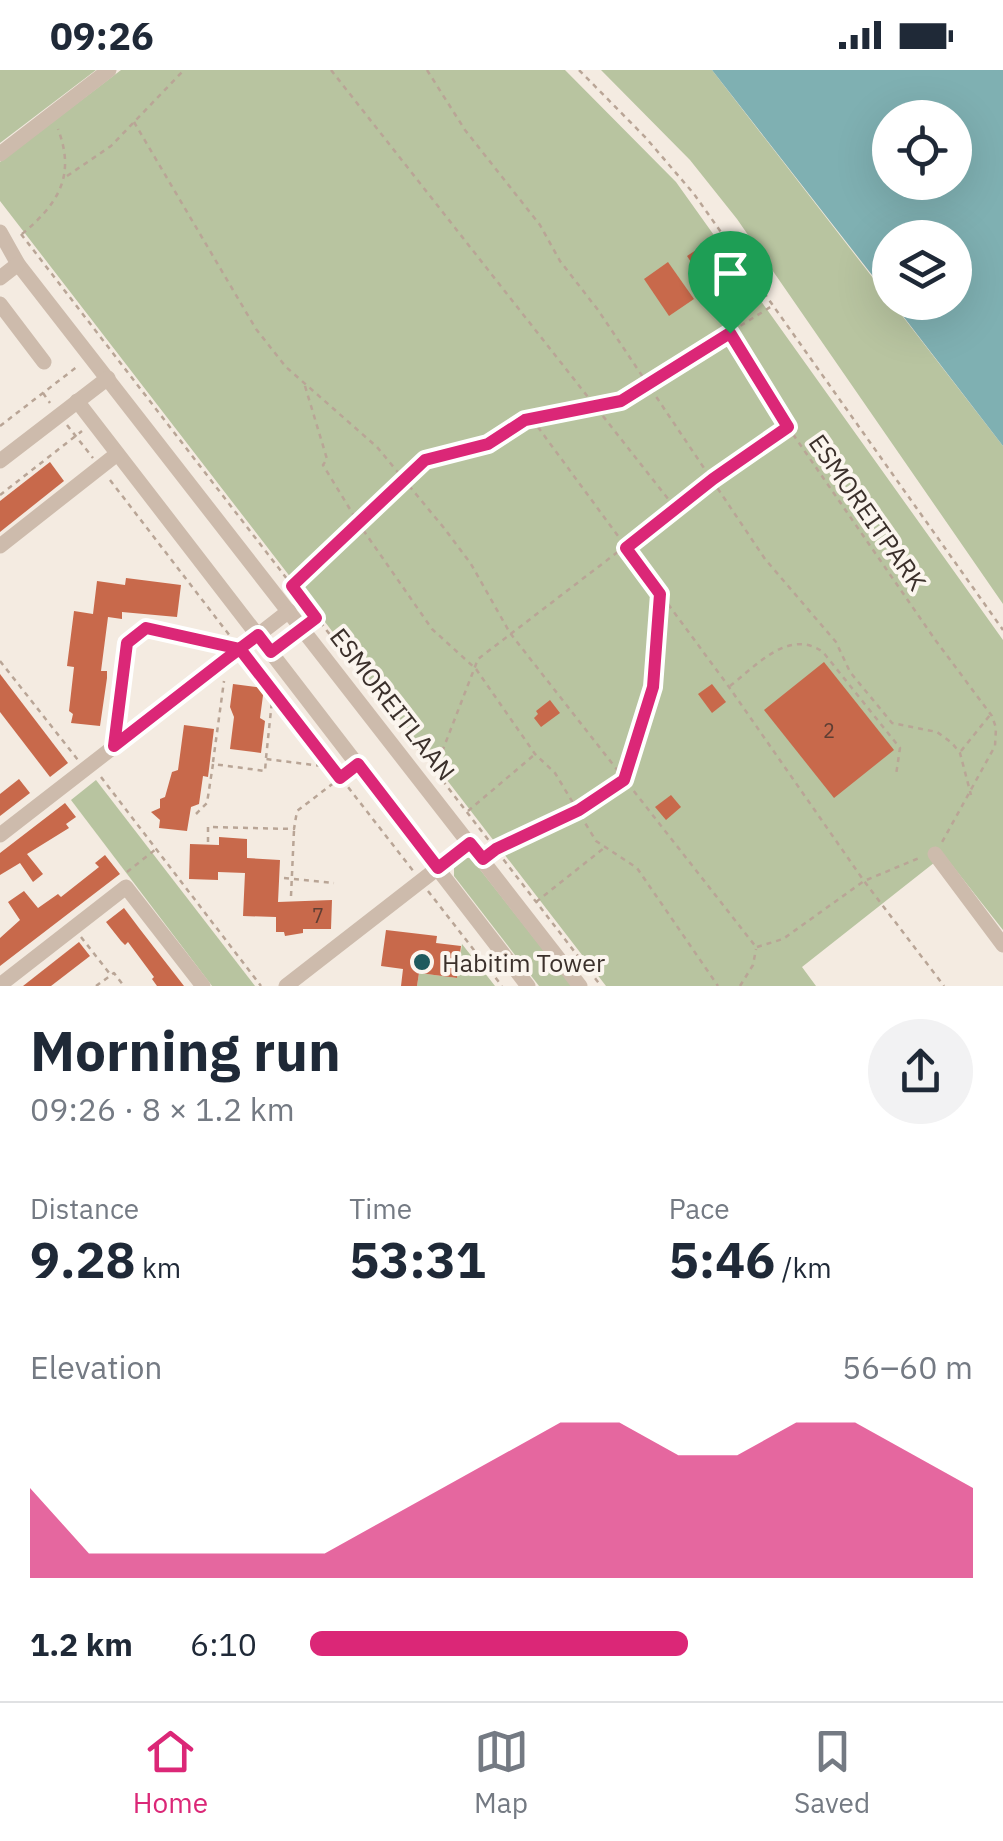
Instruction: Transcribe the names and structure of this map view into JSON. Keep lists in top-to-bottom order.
{
  "streets": {
    "street": ["ESMOREITLAAN"],
    "path": ["ESMOREITPARK"]
  },
  "places": ["Habitim Tower"],
  "house_numbers": ["2", "7"],
  "page": {
    "status": "09:26",
    "heading": ["Morning run", "09:26 · 8 × 1.2 km"],
    "stats": [
      ["Distance", "9.28 km"],
      ["Time", "53:31"],
      ["Pace", "5:46 /km"]
    ],
    "chart": ["Elevation", "56–60 m"],
    "list": [
      {
        "name": "1.2 km",
        "note": "6:10"
      }
    ],
    "tabs": ["Home", "Map", "Saved"]
  }
}
